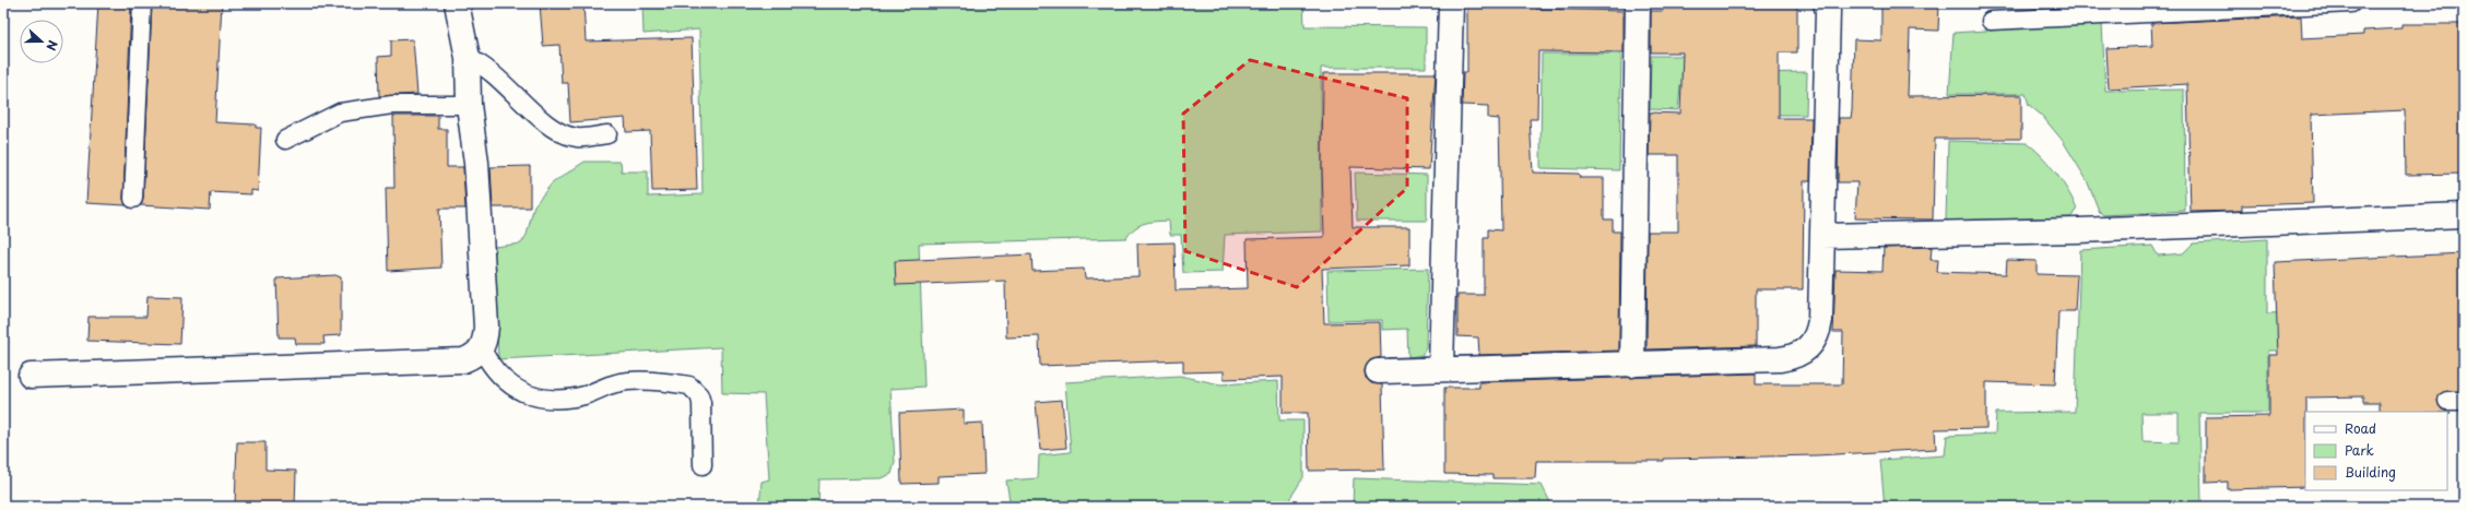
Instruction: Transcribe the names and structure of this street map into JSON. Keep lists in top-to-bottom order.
{
  "legend": ["Road", "Park", "Building"],
  "north": "right"
}
